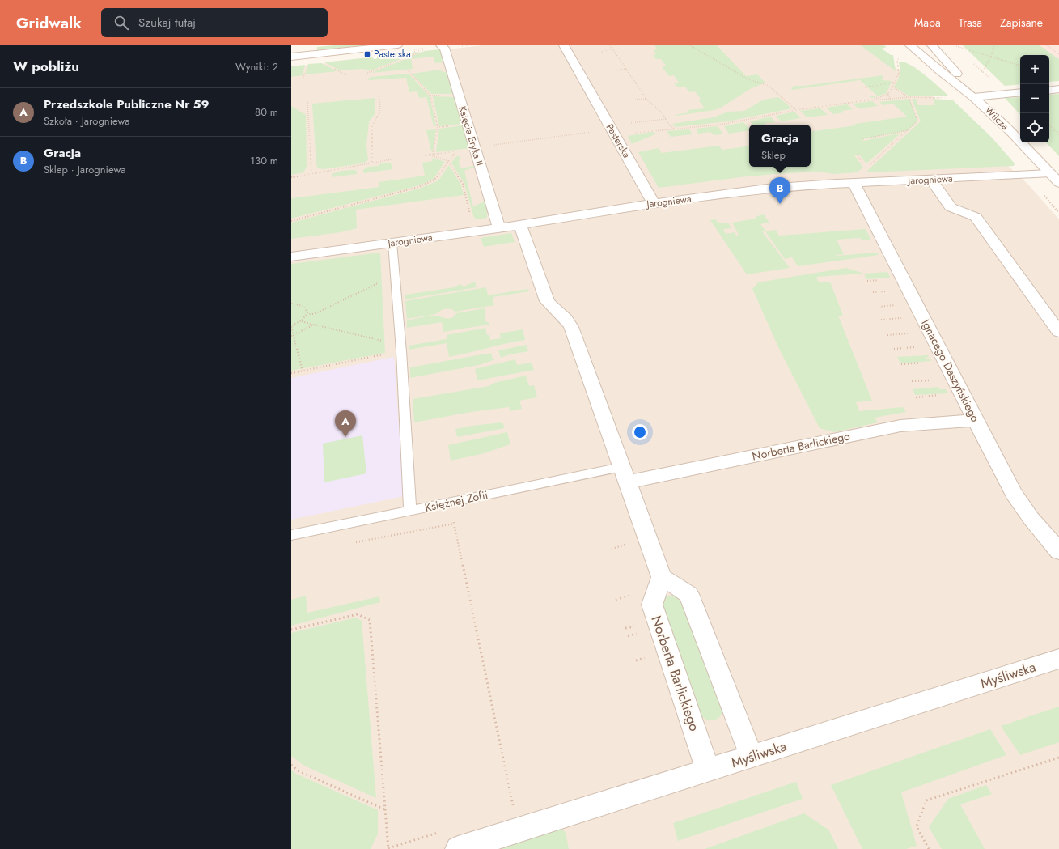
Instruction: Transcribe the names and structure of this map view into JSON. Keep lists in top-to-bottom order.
{
  "streets": {
    "street": [
      "Wilcza",
      "Księcia Eryka II",
      "Pasterska",
      "Jarogniewa",
      "Ignacego Daszyńskiego",
      "Norberta Barlickiego",
      "Myśliwska"
    ],
    "lane": ["Księżnej Zofii"]
  },
  "crossings": [
    ["Wilcza", "Jarogniewa"],
    ["Księcia Eryka II", "Jarogniewa"],
    ["Pasterska", "Jarogniewa"],
    ["Jarogniewa", "Ignacego Daszyńskiego"],
    ["Ignacego Daszyńskiego", "Norberta Barlickiego"],
    ["Norberta Barlickiego", "Księżnej Zofii"],
    ["Norberta Barlickiego", "Myśliwska"]
  ],
  "places": {
    "transit": ["Pasterska"]
  },
  "page": {
    "header": "Gridwalk",
    "search": "Szukaj tutaj",
    "nav": ["Mapa", "Trasa", "Zapisane"],
    "heading": ["W pobliżu", "Wyniki: 2"],
    "map_buttons": ["+", "−"],
    "list": [
      {
        "mark": "A",
        "name": "Przedszkole Publiczne Nr 59",
        "note": "Szkoła · Jarogniewa",
        "value": "80 m"
      },
      {
        "mark": "B",
        "name": "Gracja",
        "note": "Sklep · Jarogniewa",
        "value": "130 m"
      }
    ],
    "popup": ["Gracja", "Sklep"],
    "pins": ["B", "A"]
  }
}
